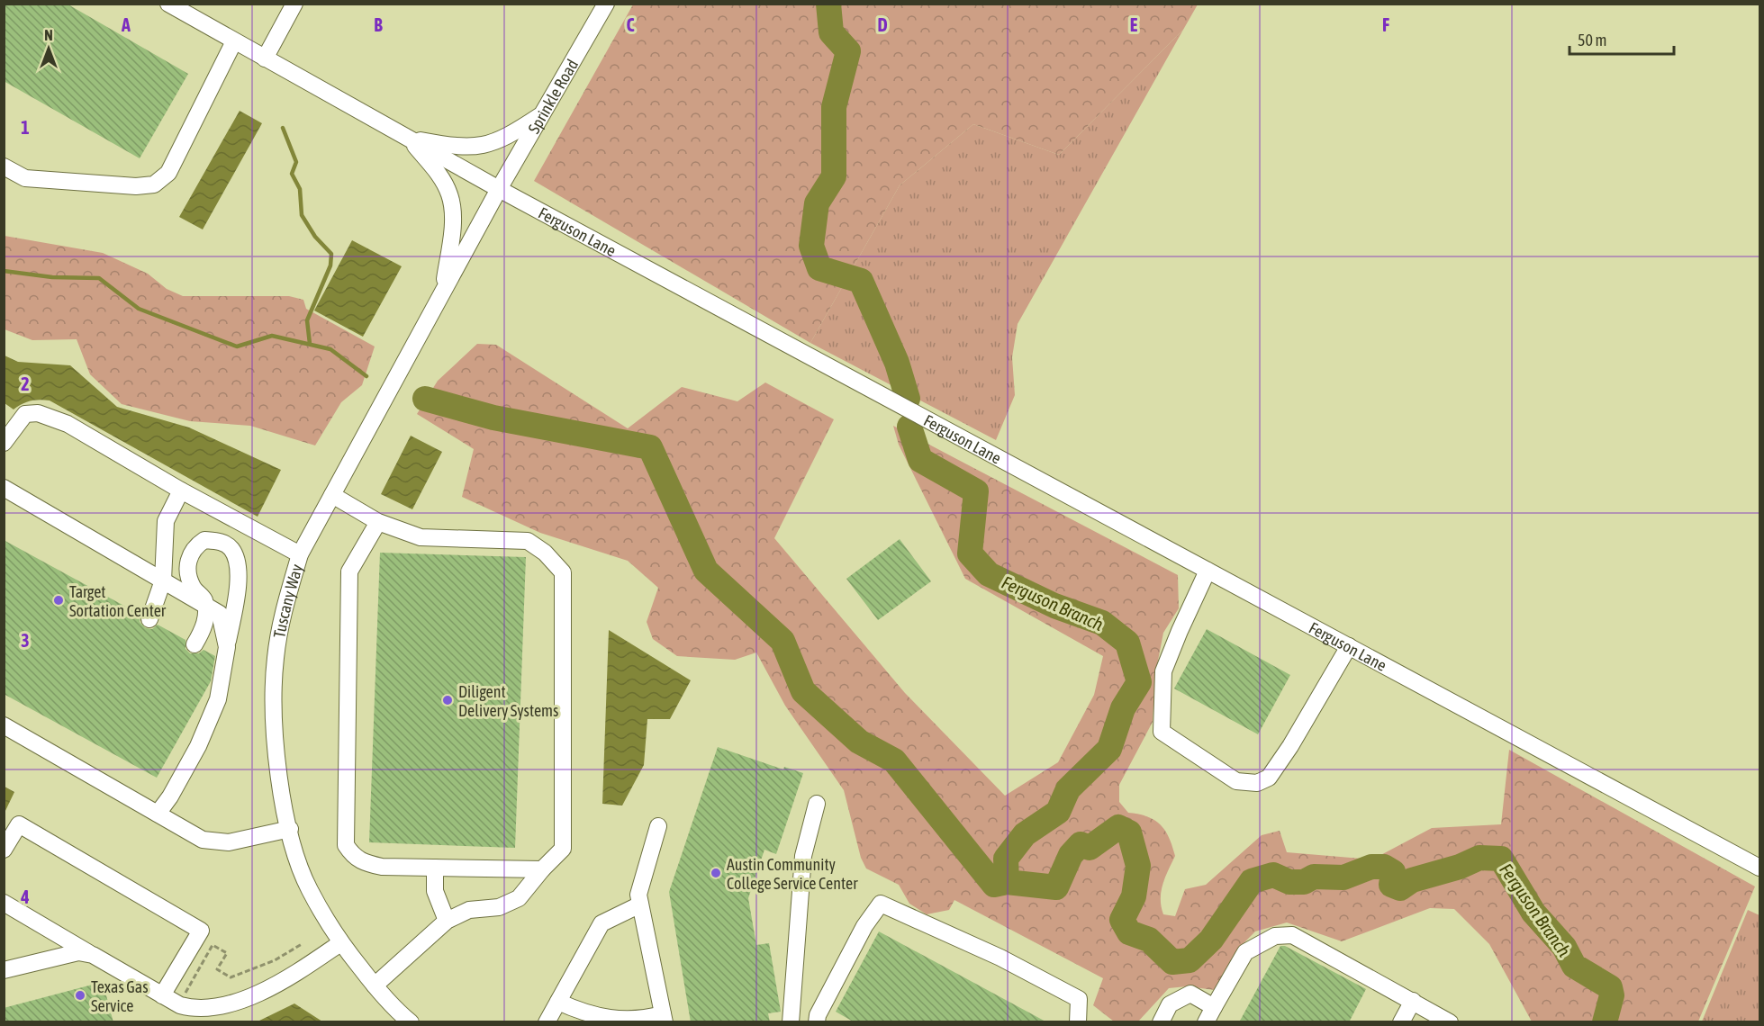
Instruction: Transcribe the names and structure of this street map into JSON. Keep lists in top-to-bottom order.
{
  "streets": {
    "street": ["Sprinkle Road", "Ferguson Lane", "Tuscany Way"]
  },
  "crossings": [
    ["Sprinkle Road", "Ferguson Lane"],
    ["Sprinkle Road", "Tuscany Way"],
    ["Ferguson Lane", "Tuscany Way"]
  ],
  "water": ["Ferguson Branch"],
  "places": [
    "Target Sortation Center",
    "Diligent Delivery Systems",
    "Austin Community College Service Center",
    "Texas Gas Service"
  ],
  "scale_bar": "50 m",
  "north": "top",
  "grid": {
    "columns": [
      "A",
      "B",
      "C",
      "D",
      "E",
      "F"
    ],
    "rows": [
      "1",
      "2",
      "3",
      "4"
    ]
  }
}
